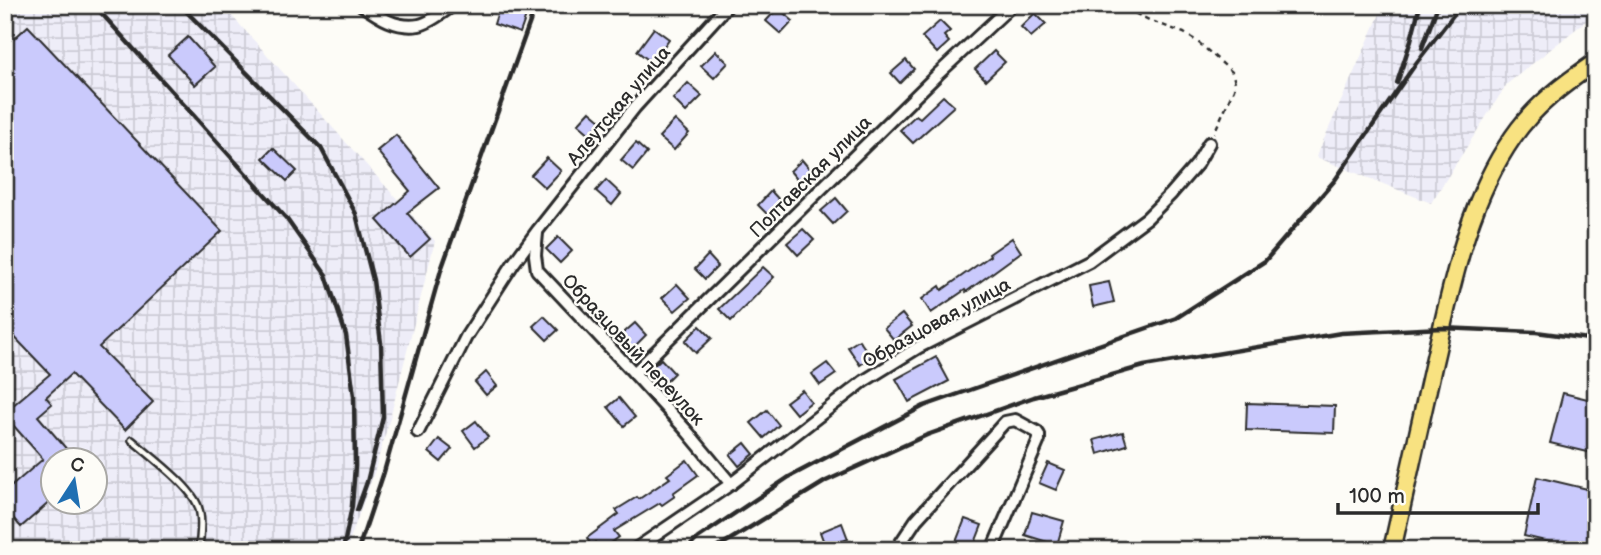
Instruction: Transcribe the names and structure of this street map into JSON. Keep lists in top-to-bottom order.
{
  "streets": {
    "street": [
      "Алеутская улица",
      "Полтавская улица",
      "Образцовая улица",
      "Образцовый переулок"
    ]
  },
  "crossings": [
    ["Алеутская улица", "Образцовый переулок"],
    ["Полтавская улица", "Образцовый переулок"],
    ["Образцовая улица", "Образцовый переулок"]
  ],
  "scale_bar": "100 m",
  "north": "top"
}
